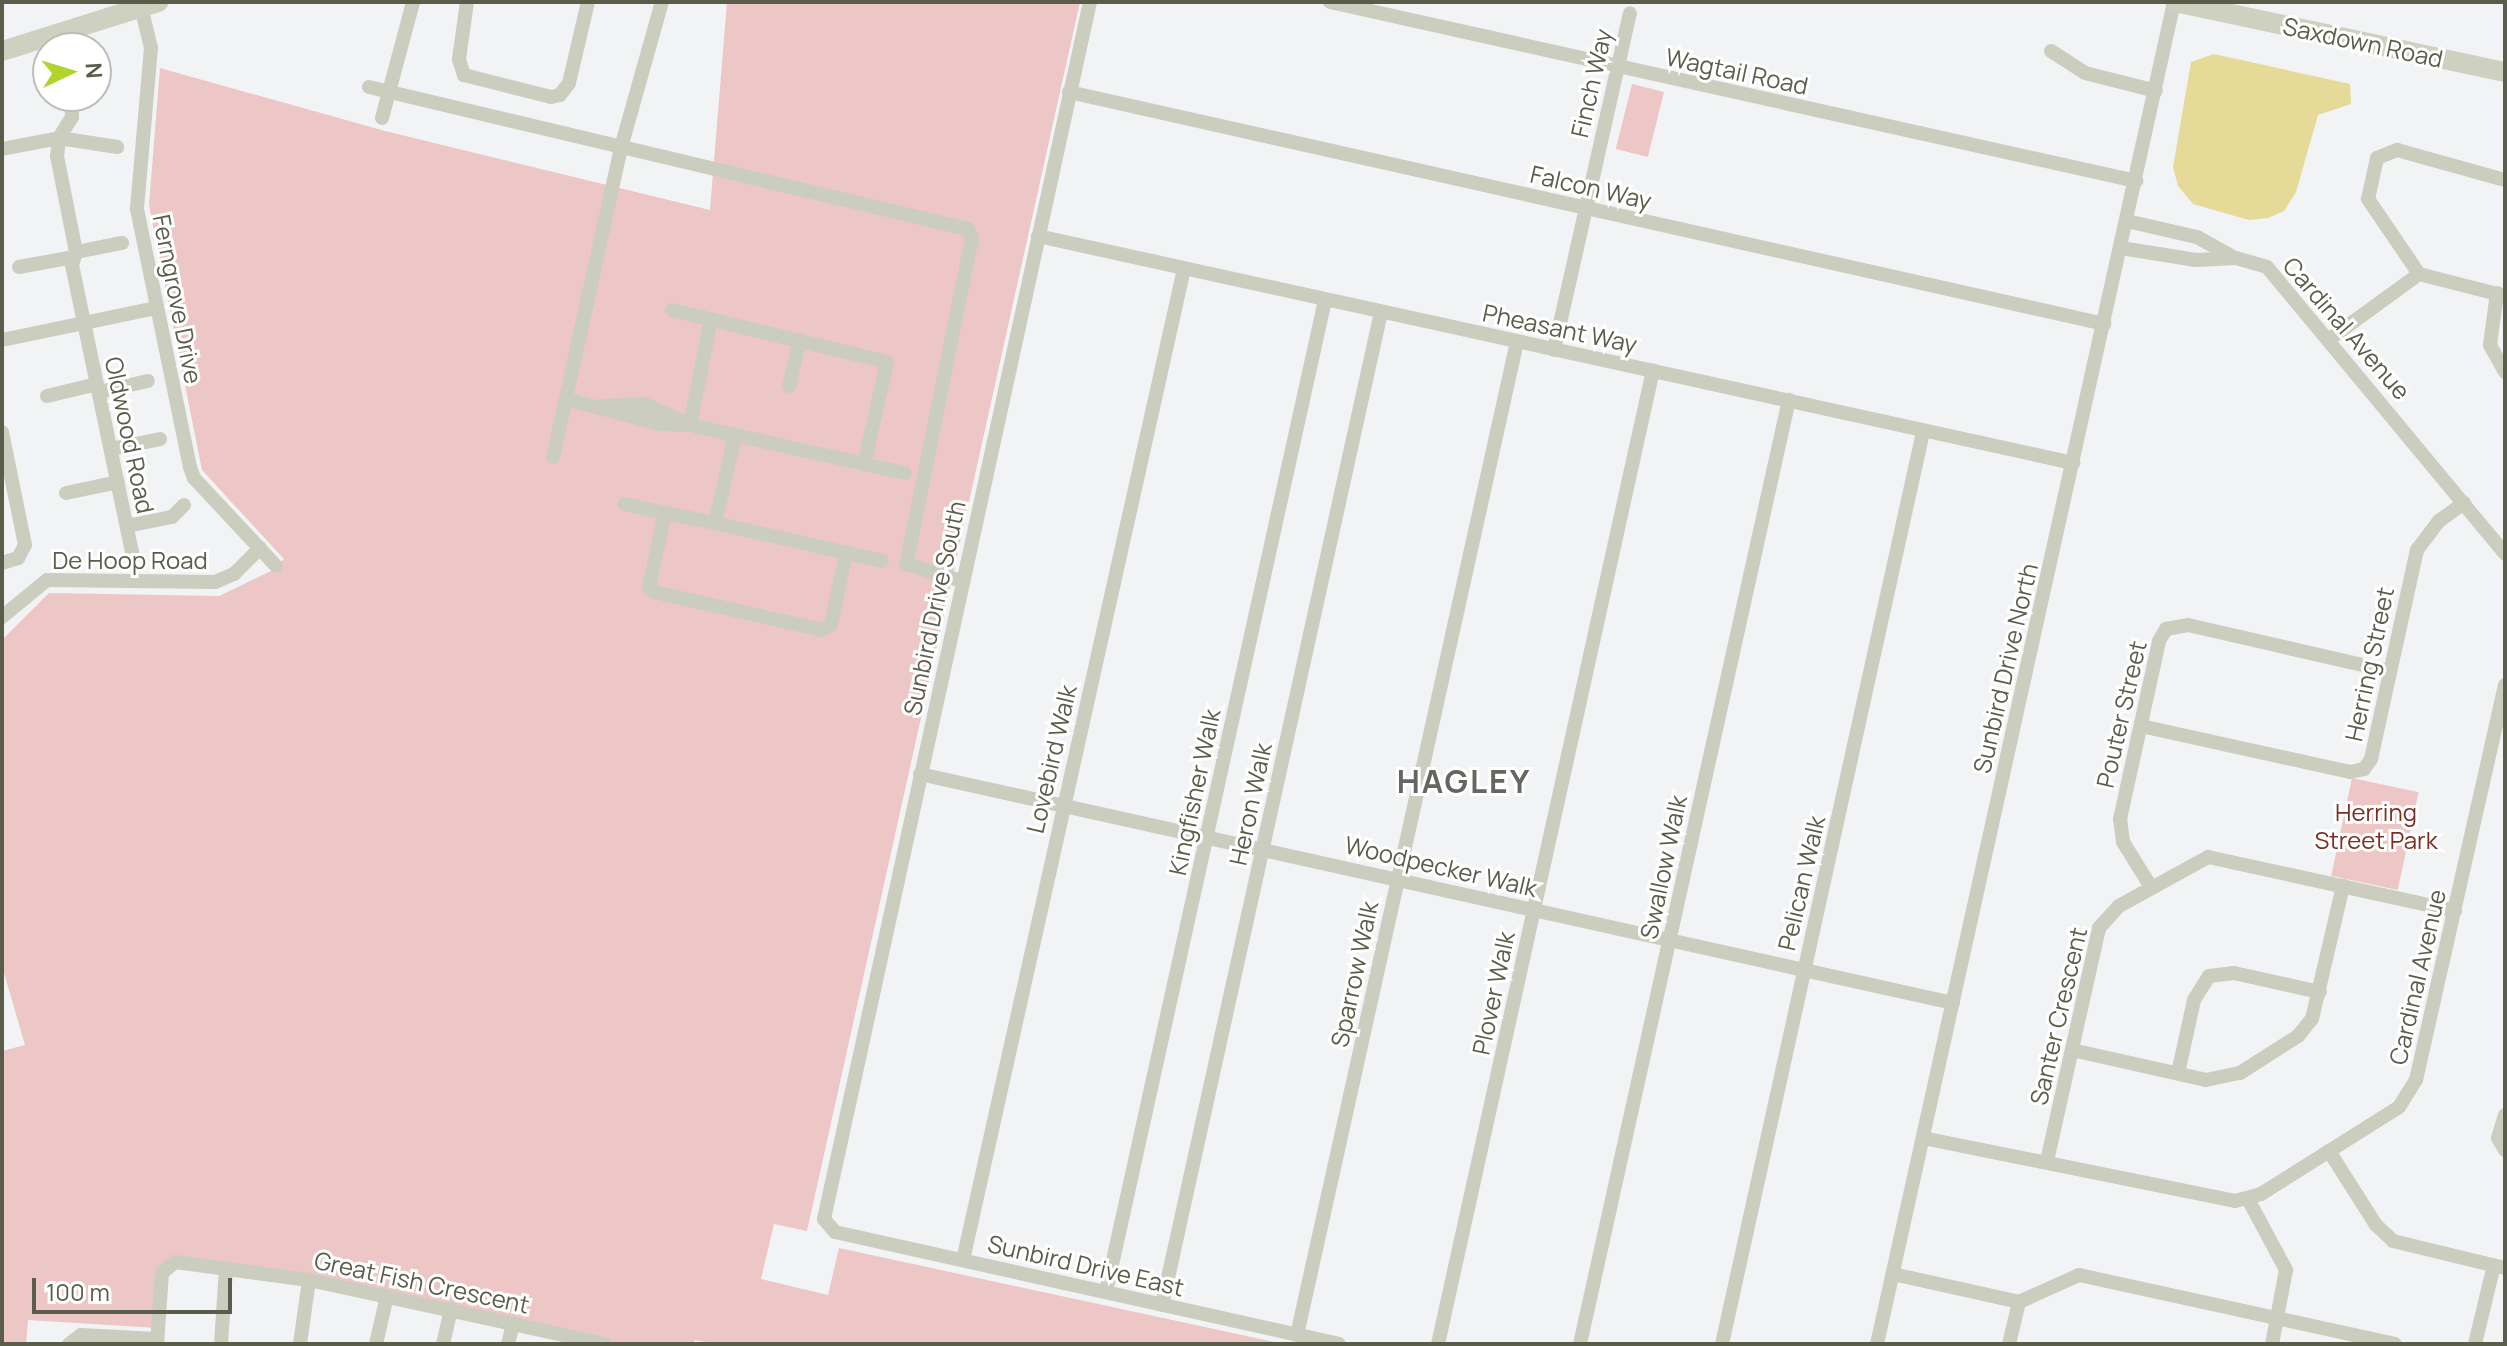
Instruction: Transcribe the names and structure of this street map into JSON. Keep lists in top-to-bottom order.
{
  "streets": {
    "street": [
      "Saxdown Road",
      "Wagtail Road",
      "Finch Way",
      "Falcon Way",
      "Ferngrove Drive",
      "Pheasant Way",
      "Cardinal Avenue",
      "Oldwood Road",
      "De Hoop Road",
      "Sunbird Drive South",
      "Herring Street",
      "Sunbird Drive North",
      "Pouter Street",
      "Lovebird Walk",
      "Kingfisher Walk",
      "Heron Walk",
      "Woodpecker Walk",
      "Swallow Walk",
      "Pelican Walk",
      "Sparrow Walk",
      "Plover Walk",
      "Santer Crescent",
      "Sunbird Drive East",
      "Great Fish Crescent"
    ]
  },
  "crossings": [
    ["Saxdown Road", "Sunbird Drive North"],
    ["Wagtail Road", "Finch Way"],
    ["Wagtail Road", "Sunbird Drive North"],
    ["Finch Way", "Falcon Way"],
    ["Finch Way", "Pheasant Way"],
    ["Falcon Way", "Sunbird Drive South"],
    ["Falcon Way", "Sunbird Drive North"],
    ["Ferngrove Drive", "De Hoop Road"],
    ["Pheasant Way", "Sunbird Drive South"],
    ["Pheasant Way", "Sunbird Drive North"],
    ["Pheasant Way", "Lovebird Walk"],
    ["Pheasant Way", "Kingfisher Walk"],
    ["Pheasant Way", "Heron Walk"],
    ["Pheasant Way", "Swallow Walk"],
    ["Pheasant Way", "Pelican Walk"],
    ["Pheasant Way", "Sparrow Walk"],
    ["Pheasant Way", "Plover Walk"],
    ["Cardinal Avenue", "Herring Street"],
    ["Cardinal Avenue", "Sunbird Drive North"],
    ["Cardinal Avenue", "Santer Crescent"],
    ["Sunbird Drive South", "Woodpecker Walk"],
    ["Sunbird Drive South", "Sunbird Drive East"],
    ["Herring Street", "Pouter Street"],
    ["Sunbird Drive North", "Woodpecker Walk"],
    ["Pouter Street", "Santer Crescent"],
    ["Lovebird Walk", "Woodpecker Walk"],
    ["Lovebird Walk", "Sunbird Drive East"],
    ["Kingfisher Walk", "Woodpecker Walk"],
    ["Kingfisher Walk", "Sunbird Drive East"],
    ["Heron Walk", "Woodpecker Walk"],
    ["Heron Walk", "Sunbird Drive East"],
    ["Woodpecker Walk", "Swallow Walk"],
    ["Woodpecker Walk", "Pelican Walk"],
    ["Woodpecker Walk", "Sparrow Walk"],
    ["Woodpecker Walk", "Plover Walk"],
    ["Sparrow Walk", "Sunbird Drive East"]
  ],
  "districts": ["HAGLEY"],
  "parks": ["Herring Street Park"],
  "scale_bar": "100 m",
  "north": "right"
}
